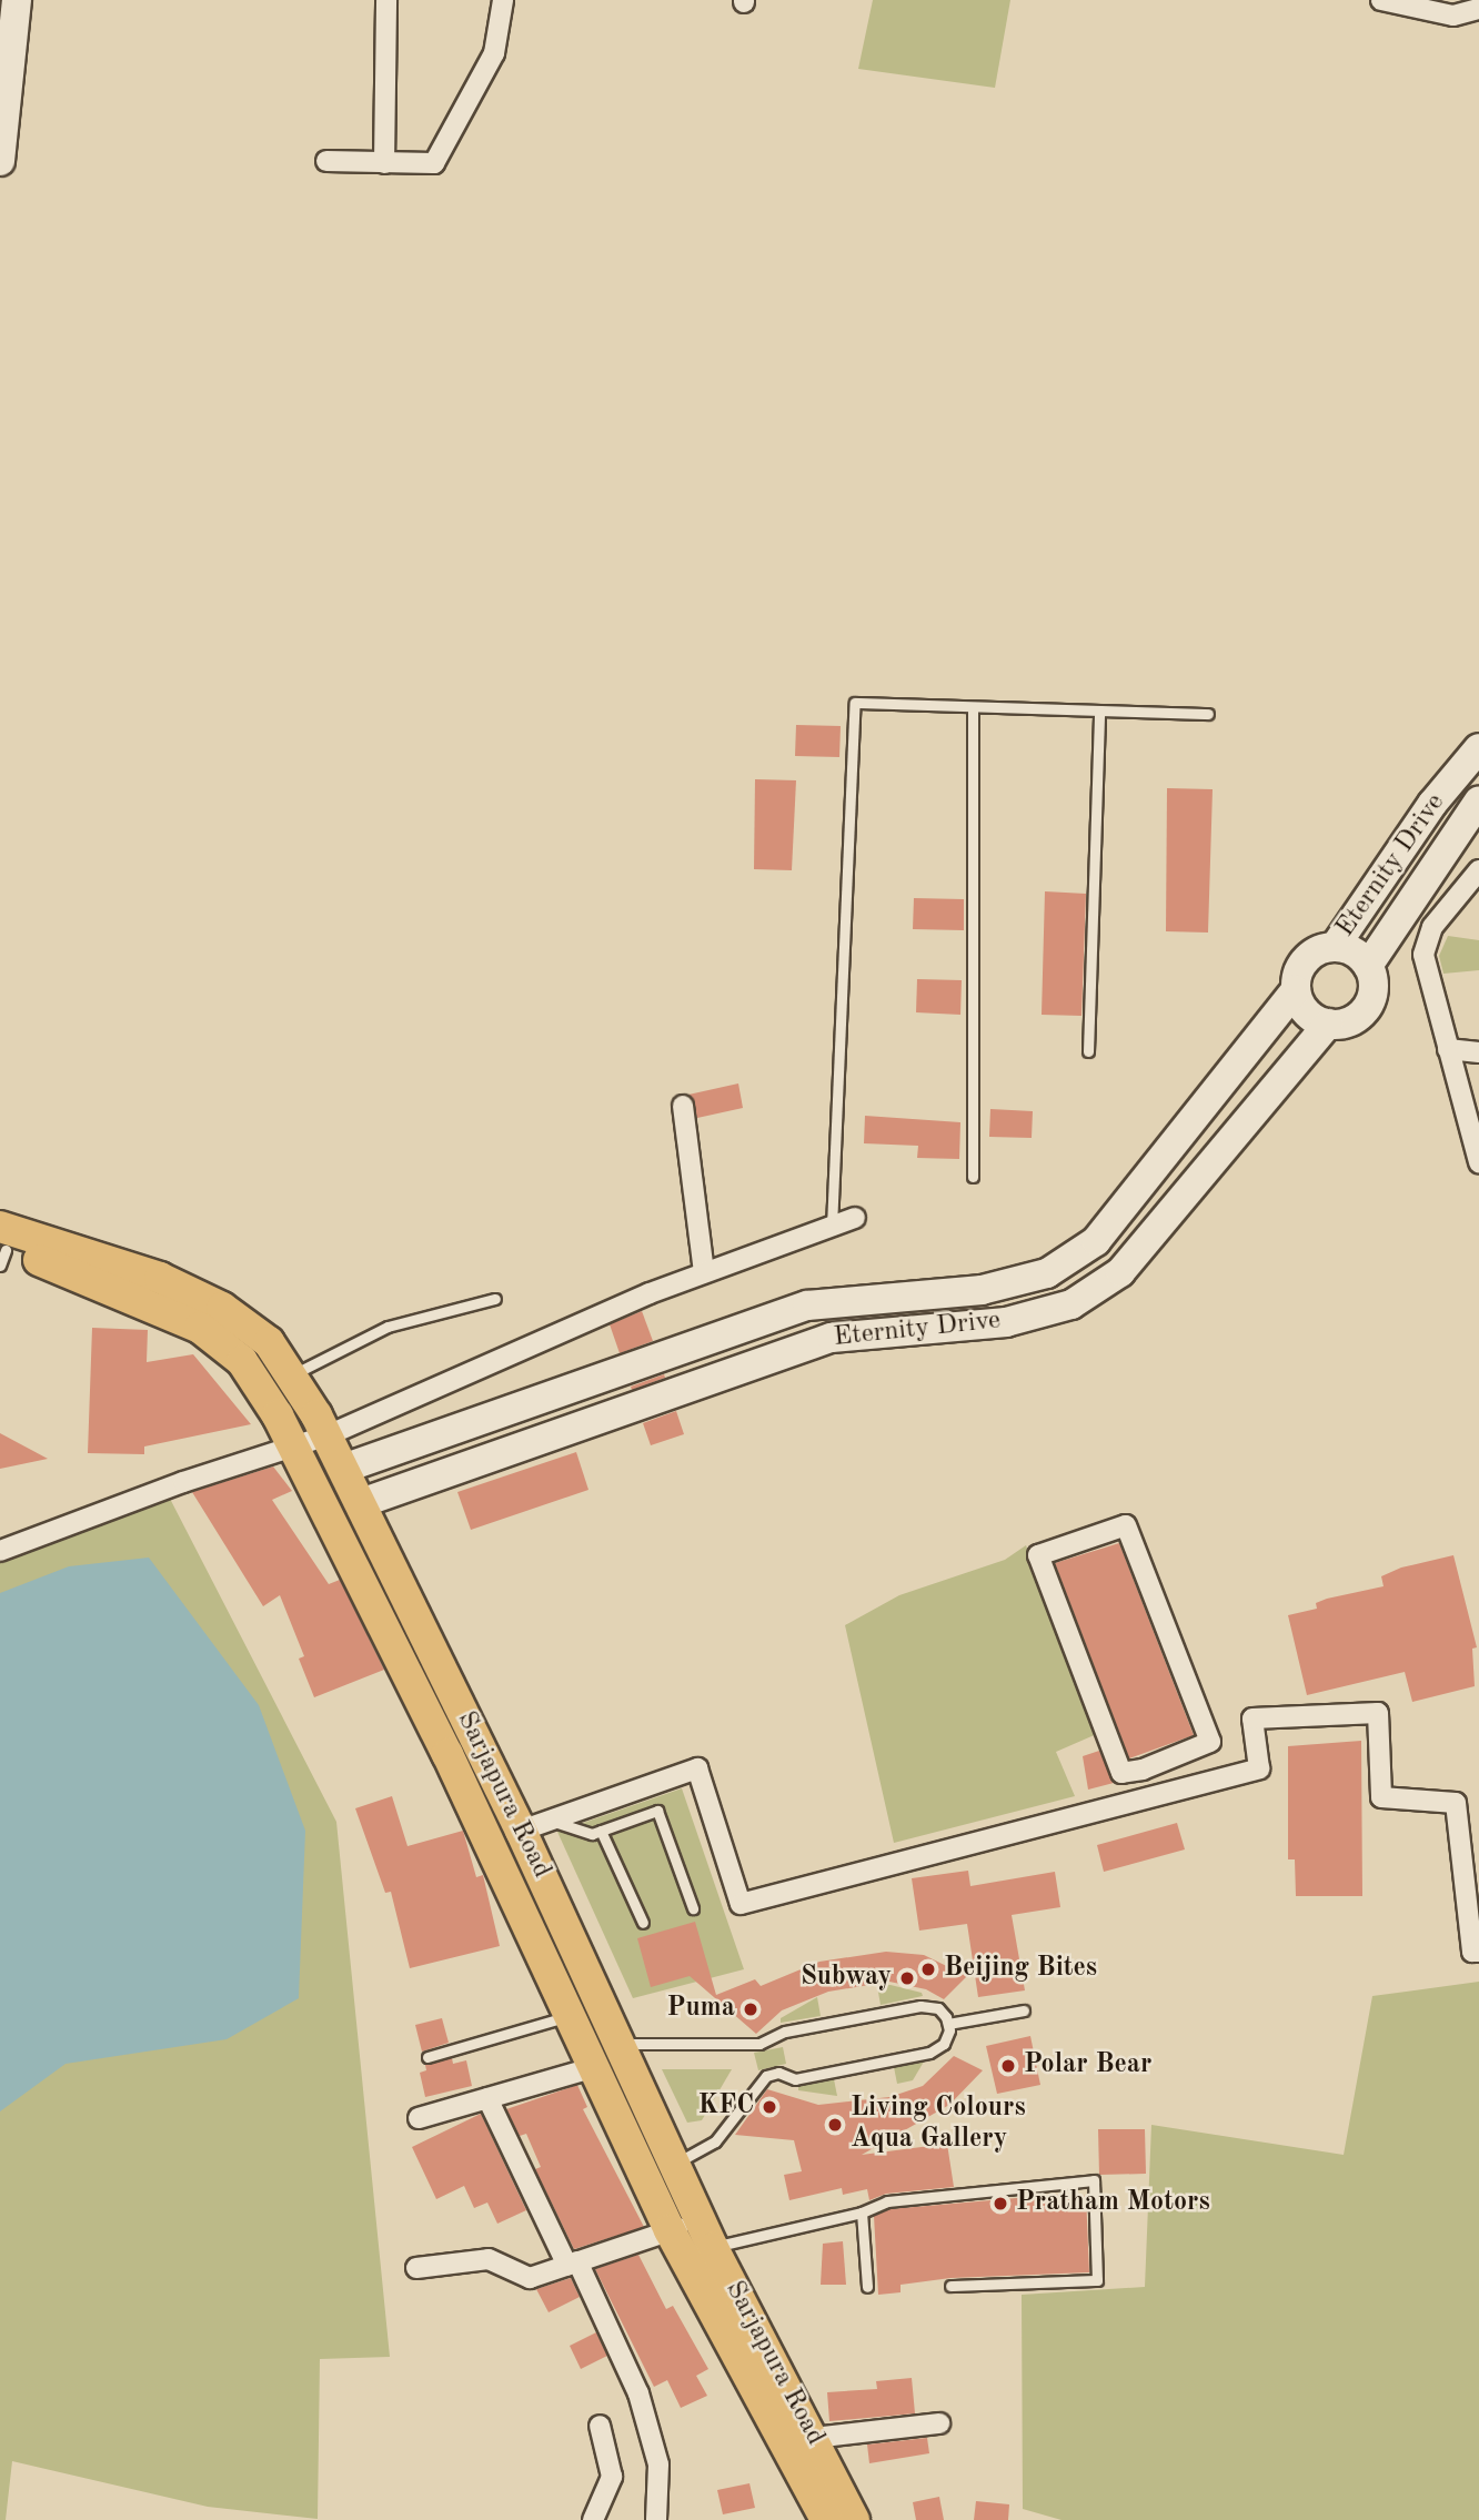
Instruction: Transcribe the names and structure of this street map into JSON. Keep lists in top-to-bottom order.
{
  "streets": {
    "main road": ["Sarjapura Road"],
    "street": ["Eternity Drive"]
  },
  "crossings": [
    ["Eternity Drive", "Sarjapura Road"]
  ],
  "places": [
    "Beijing Bites",
    "Subway",
    "Puma",
    "Polar Bear",
    "KFC",
    "Living Colours Aqua Gallery",
    "Pratham Motors"
  ]
}
